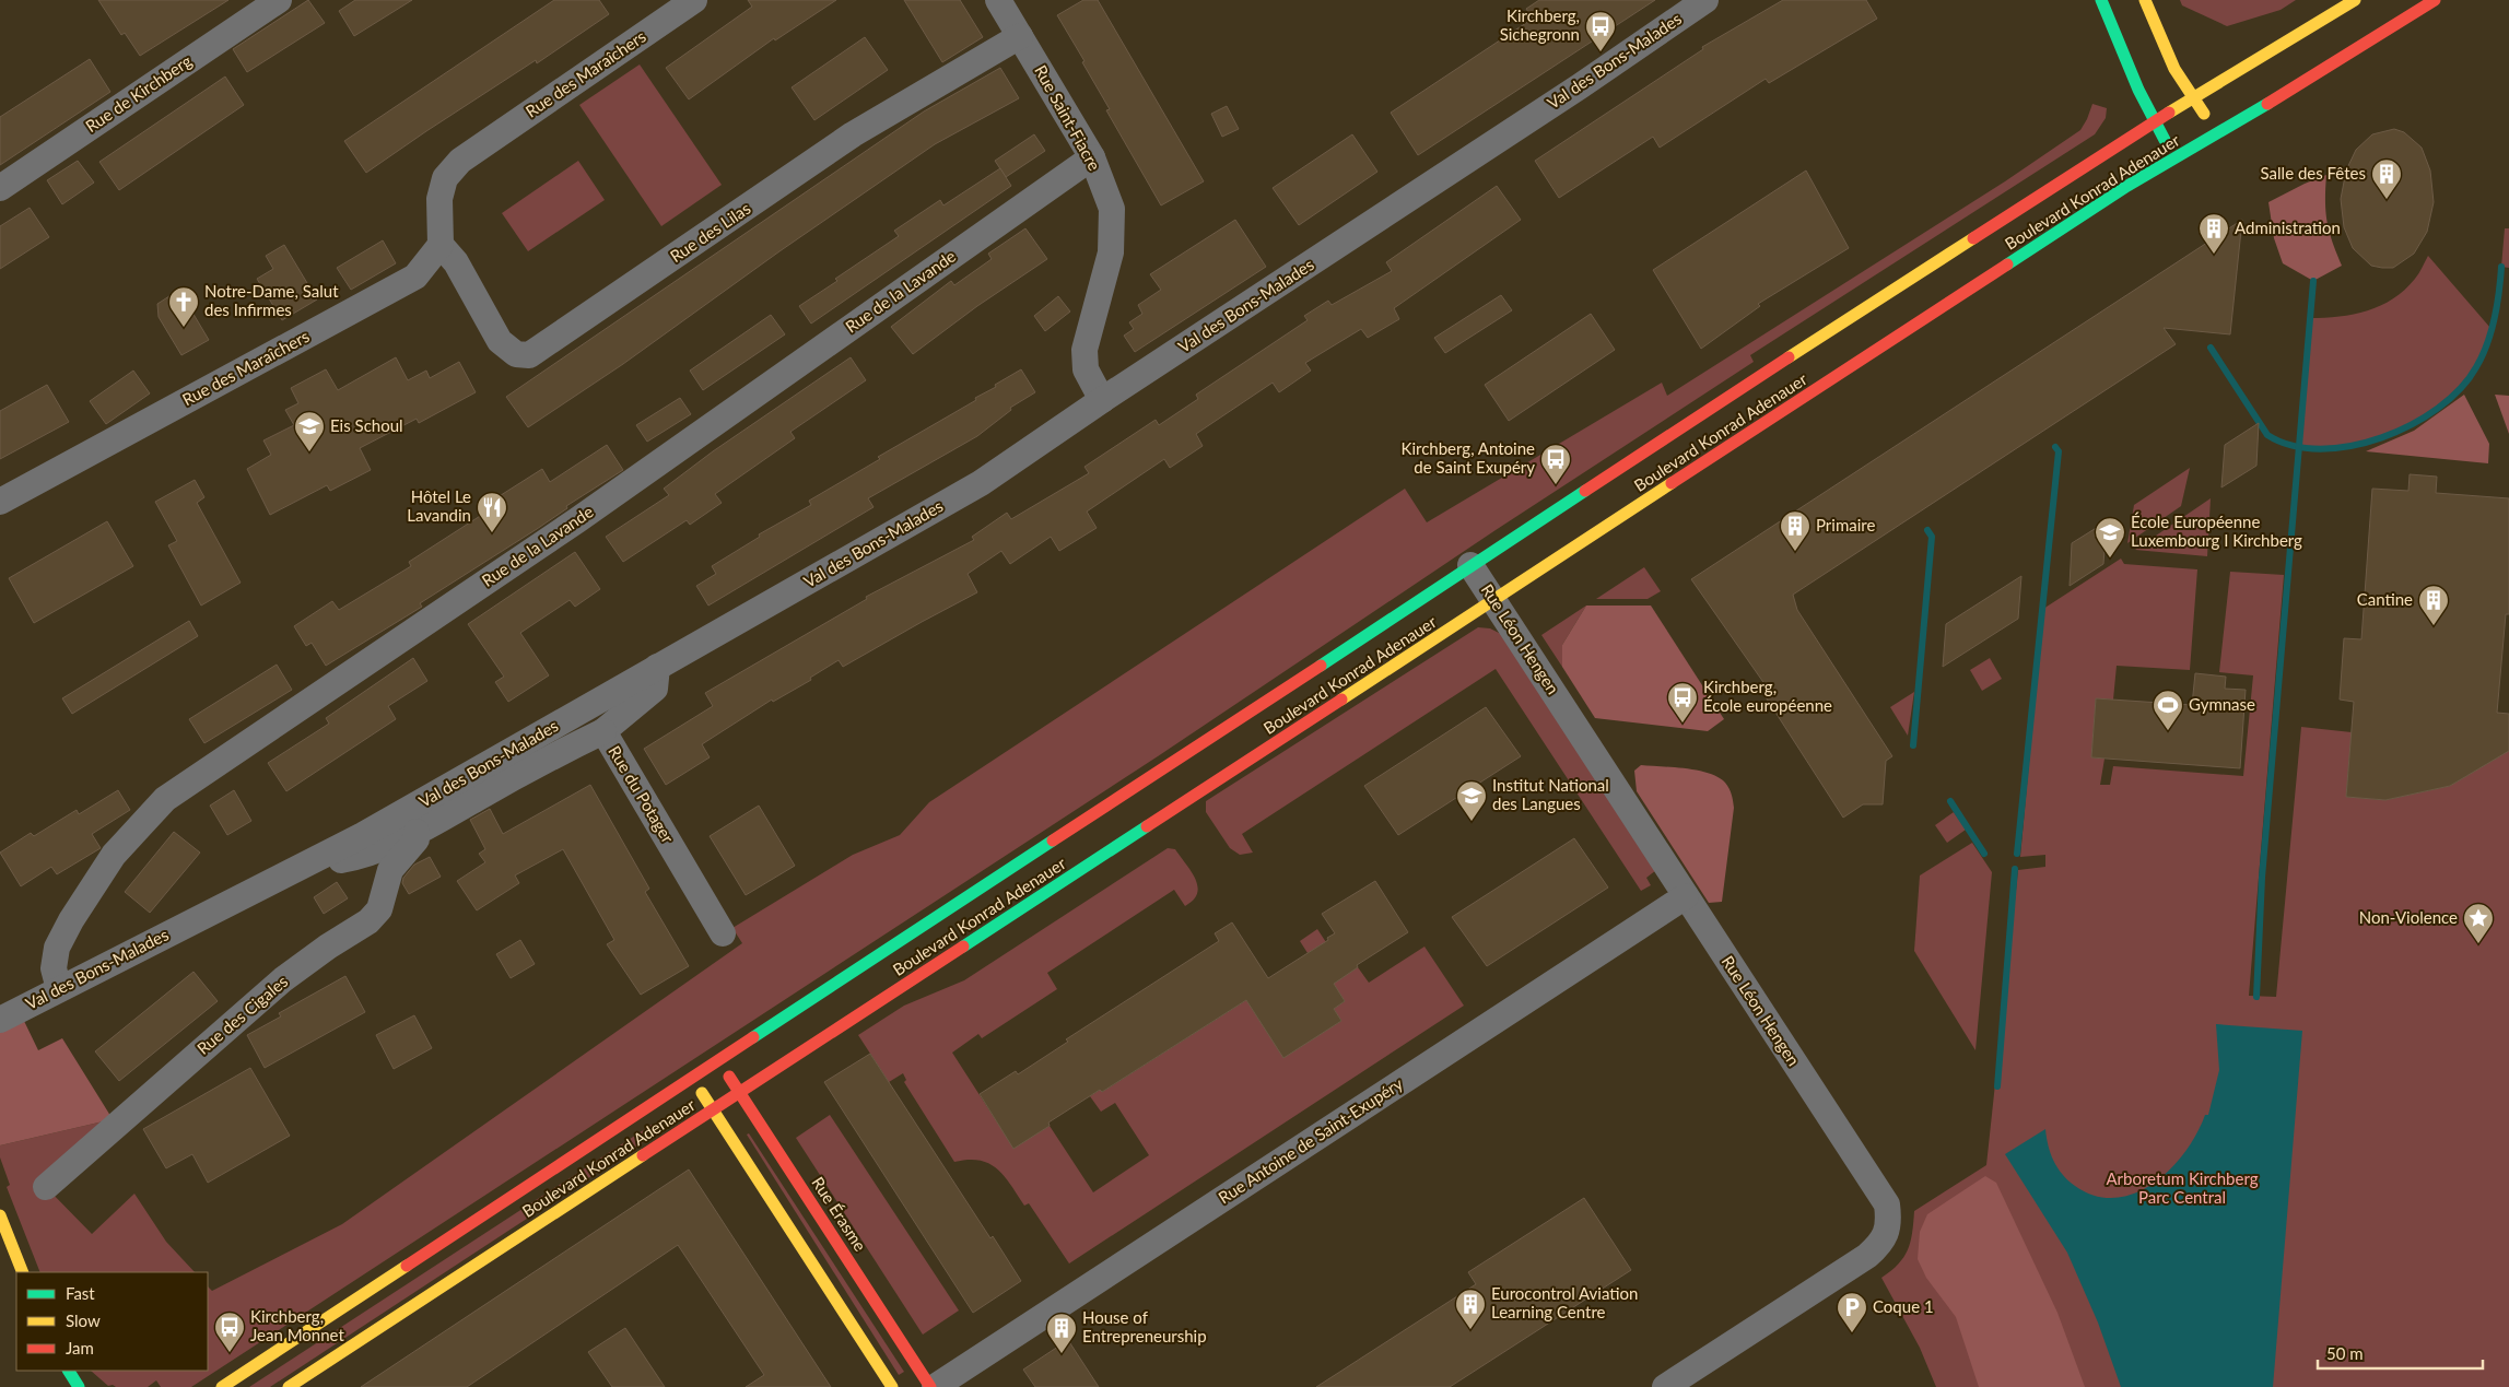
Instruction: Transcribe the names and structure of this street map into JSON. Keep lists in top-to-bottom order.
{
  "streets": {
    "main road": ["Boulevard Konrad Adenauer", "Rue Érasme"],
    "street": [
      "Val des Bons-Malades",
      "Rue des Maraîchers",
      "Rue de Kirchberg",
      "Rue Saint-Fiacre",
      "Rue des Lilas",
      "Rue de la Lavande",
      "Rue Léon Hengen",
      "Rue du Potager",
      "Rue des Cigales",
      "Rue Antoine de Saint-Exupéry"
    ]
  },
  "crossings": [
    ["Val des Bons-Malades", "Rue Saint-Fiacre"],
    ["Val des Bons-Malades", "Rue de la Lavande"],
    ["Val des Bons-Malades", "Rue du Potager"],
    ["Rue des Maraîchers", "Rue des Lilas"],
    ["Rue Saint-Fiacre", "Rue des Lilas"],
    ["Rue Saint-Fiacre", "Rue de la Lavande"],
    ["Boulevard Konrad Adenauer", "Rue Léon Hengen"],
    ["Boulevard Konrad Adenauer", "Rue Érasme"],
    ["Rue Léon Hengen", "Rue Antoine de Saint-Exupéry"],
    ["Rue Antoine de Saint-Exupéry", "Rue Érasme"]
  ],
  "parks": ["Arboretum Kirchberg Parc Central"],
  "places": {
    "bus stop": [
      "Kirchberg, Sichegronn",
      "Kirchberg, Antoine de Saint Exupéry",
      "Kirchberg, École européenne",
      "Kirchberg, Jean Monnet"
    ],
    "building": [
      "Salle des Fêtes",
      "Administration",
      "Primaire",
      "Cantine",
      "Eurocontrol Aviation Learning Centre",
      "House of Entrepreneurship"
    ],
    "church": ["Notre-Dame, Salut des Infirmes"],
    "school or university": ["Eis Schoul", "École Européenne Luxembourg I Kirchberg", "Institut National des Langues"],
    "restaurant": ["Hôtel Le Lavandin"],
    "sports": ["Gymnase"],
    "place": ["Non-Violence"],
    "parking": ["Coque 1"]
  },
  "legend": ["Fast", "Slow", "Jam"],
  "scale_bar": "50 m"
}
